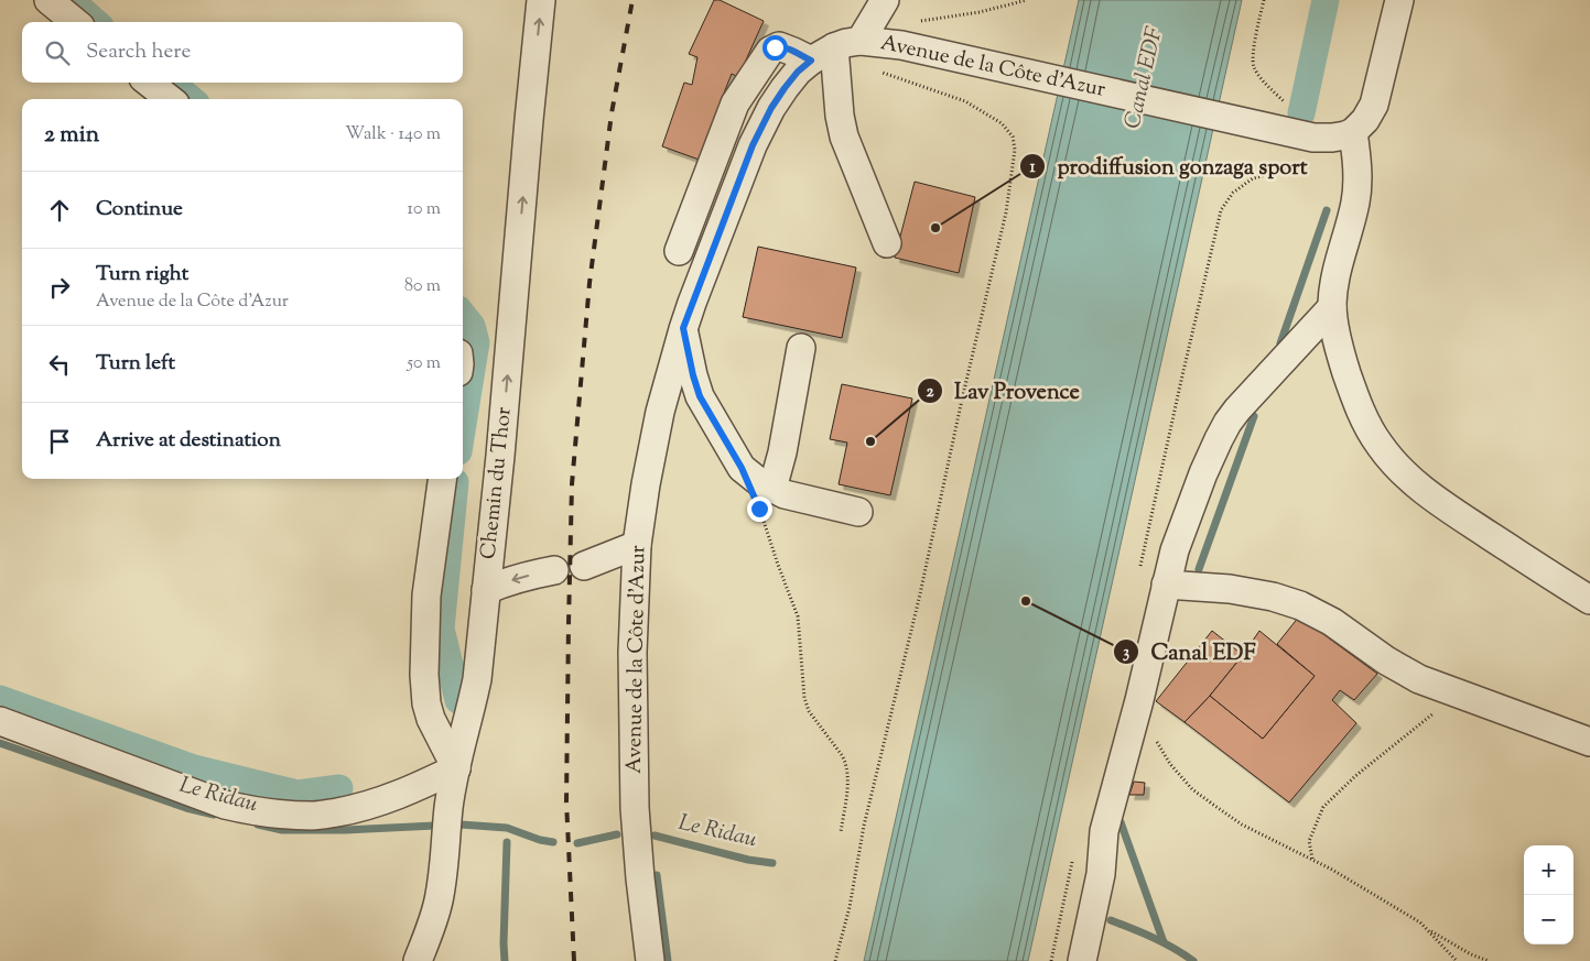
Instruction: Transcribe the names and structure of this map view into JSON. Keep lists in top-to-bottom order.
{
  "streets": {
    "street": ["Avenue de la Côte d'Azur", "Chemin du Thor"]
  },
  "one_way": ["Chemin du Thor"],
  "water": ["Canal EDF", "Le Ridau"],
  "places": ["prodiffusion gonzaga sport", "Lav Provence", "Canal EDF"],
  "page": {
    "search": "Search here",
    "heading": ["2 min", "Walk · 140 m"],
    "list": [
      ["Continue", "10 m"],
      ["Turn right", "Avenue de la Côte d'Azur", "80 m"],
      ["Turn left", "50 m"],
      "Arrive at destination"
    ],
    "map_buttons": ["+", "−"]
  }
}
